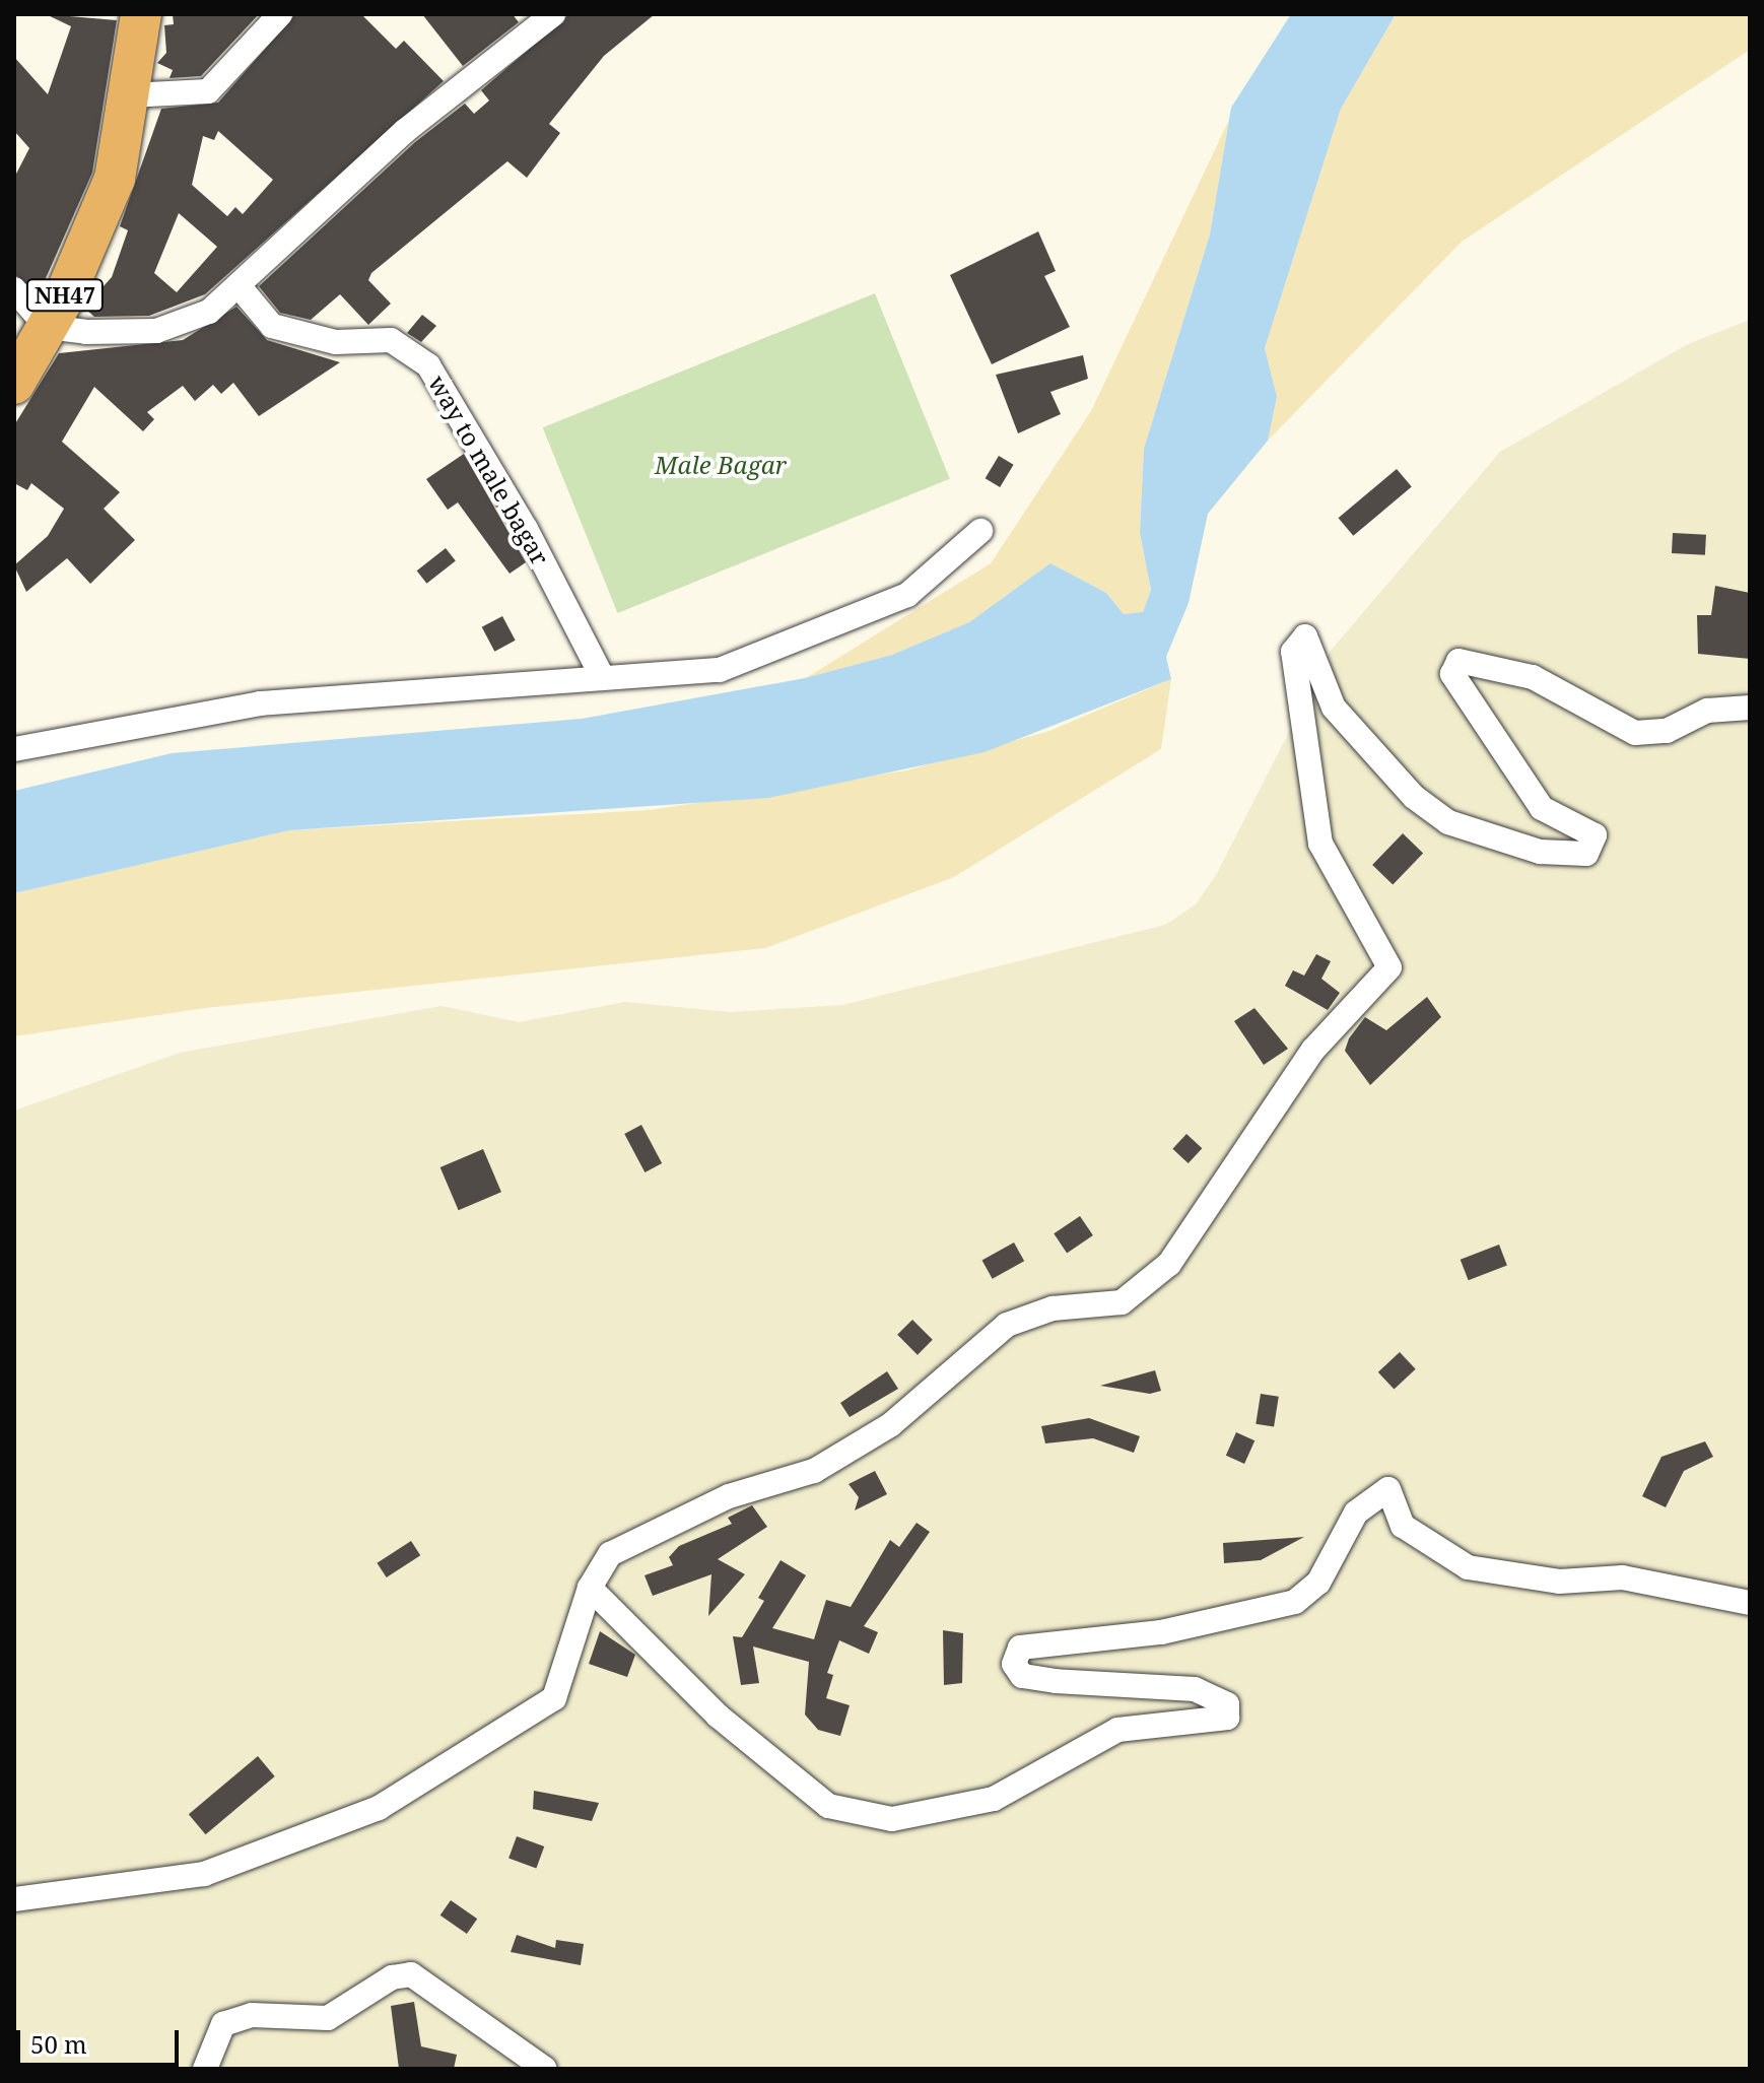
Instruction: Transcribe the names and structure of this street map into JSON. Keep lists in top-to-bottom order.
{
  "streets": {
    "highway": ["NH47"],
    "street": ["way to male bagar"]
  },
  "parks": ["Male Bagar"],
  "scale_bar": "50 m"
}
